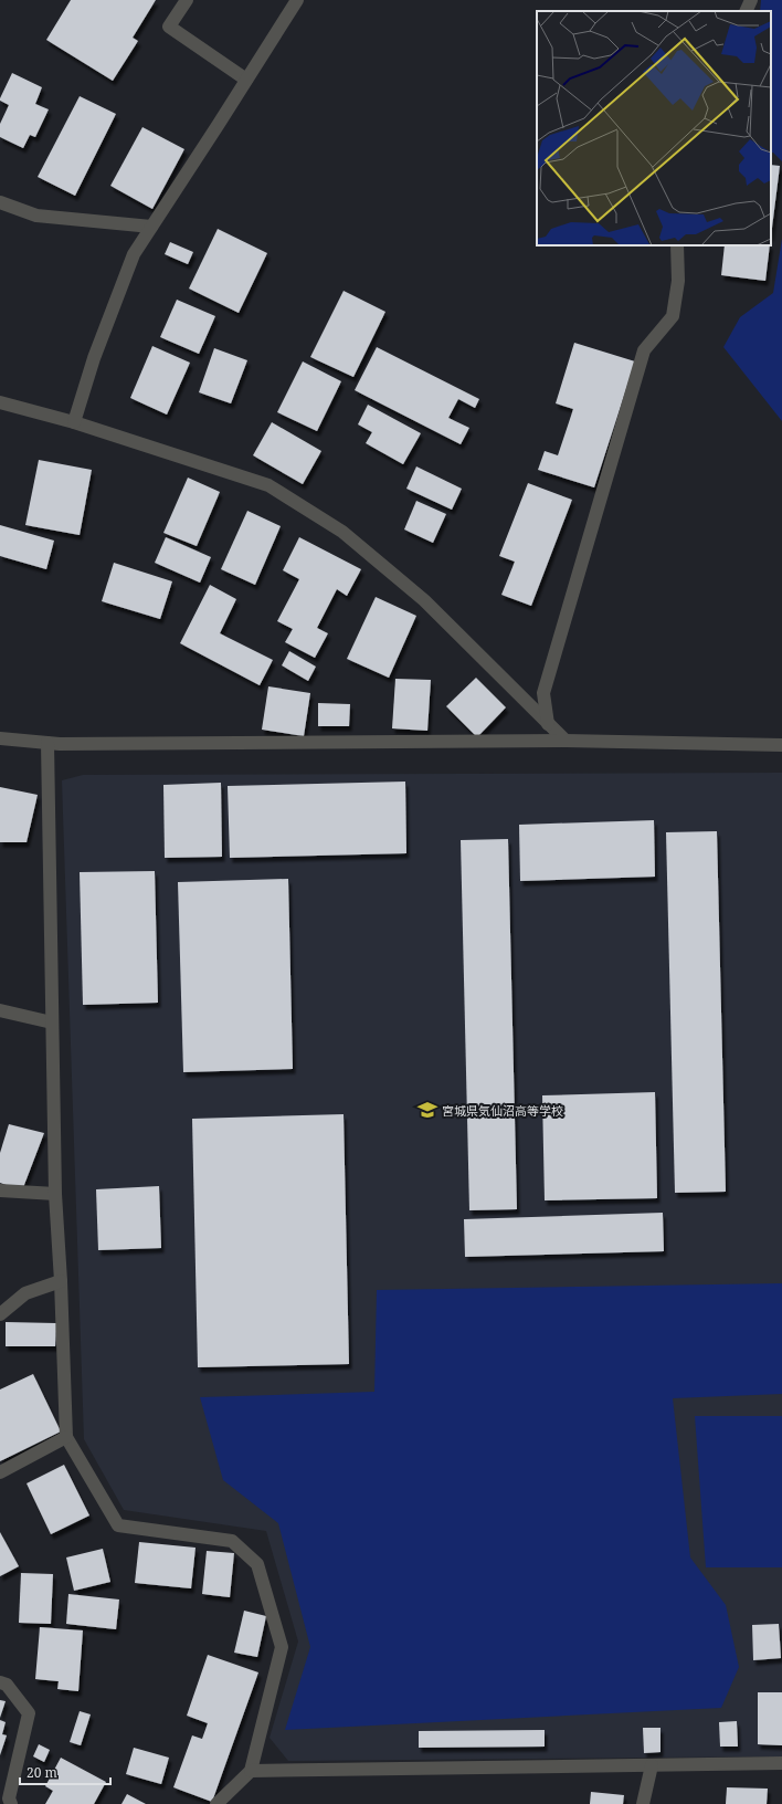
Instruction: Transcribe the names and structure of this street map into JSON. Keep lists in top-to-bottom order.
{
  "places": {
    "school or university": ["宮城県気仙沼高等学校"]
  },
  "scale_bar": "20 m"
}
